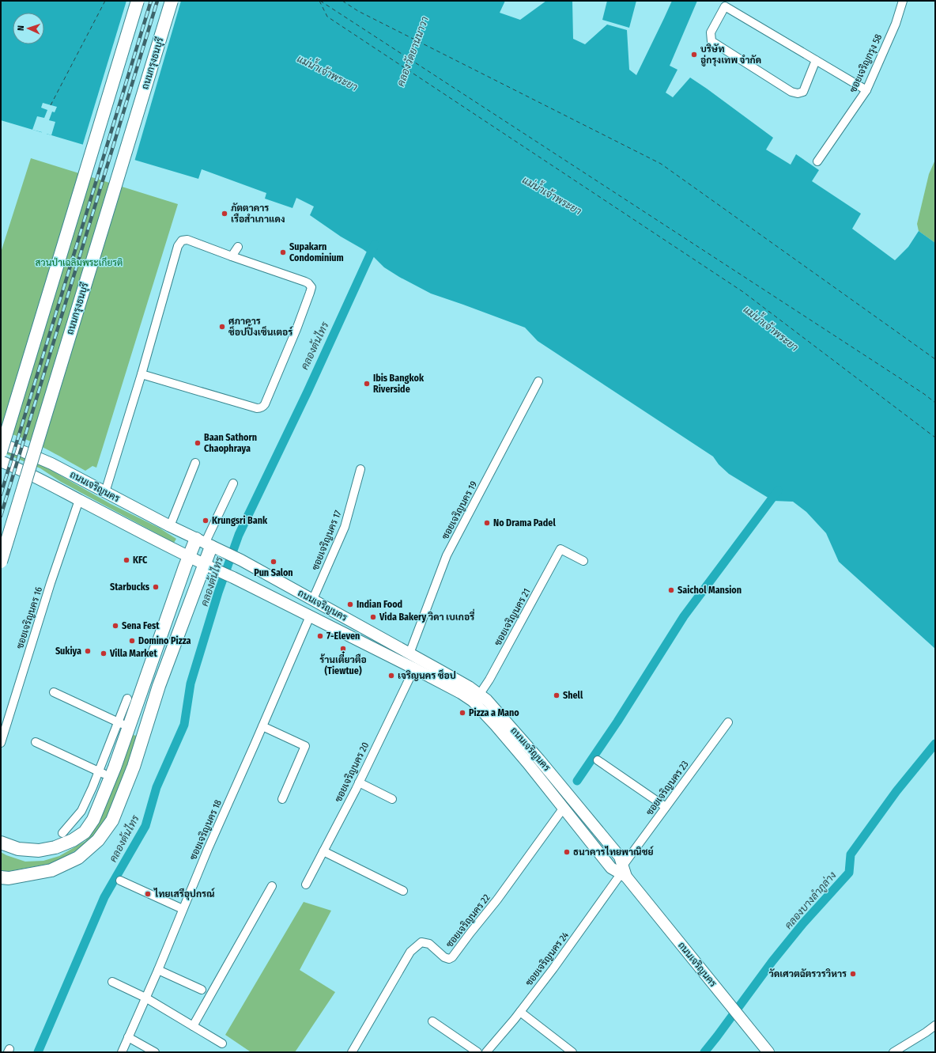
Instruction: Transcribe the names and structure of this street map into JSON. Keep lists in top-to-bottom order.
{
  "streets": {
    "main road": ["ถนนกรุงธนบุรี", "ถนนเจริญนคร"],
    "street": [
      "ซอยเจริญกรุง 58",
      "ซอยเจริญนคร 19",
      "ซอยเจริญนคร 17",
      "ซอยเจริญนคร 21",
      "ซอยเจริญนคร 16",
      "ซอยเจริญนคร 20",
      "ซอยเจริญนคร 23",
      "ซอยเจริญนคร 18",
      "ซอยเจริญนคร 22",
      "ซอยเจริญนคร 24"
    ]
  },
  "crossings": [
    ["ถนนเจริญนคร", "ซอยเจริญนคร 19"],
    ["ถนนเจริญนคร", "ซอยเจริญนคร 17"],
    ["ถนนเจริญนคร", "ซอยเจริญนคร 21"],
    ["ถนนเจริญนคร", "ซอยเจริญนคร 16"],
    ["ถนนเจริญนคร", "ซอยเจริญนคร 20"],
    ["ถนนเจริญนคร", "ซอยเจริญนคร 23"],
    ["ถนนเจริญนคร", "ซอยเจริญนคร 18"],
    ["ถนนเจริญนคร", "ซอยเจริญนคร 22"],
    ["ถนนเจริญนคร", "ซอยเจริญนคร 24"],
    ["ซอยเจริญนคร 23", "ซอยเจริญนคร 24"]
  ],
  "water": [
    "คลองวัดยานนาวา",
    "แม่น้ำเจ้าพระยา",
    "คลองต้นไทร",
    "คลองบางลำภูล่าง"
  ],
  "parks": ["สวนป่าเฉลิมพระเกียรติ"],
  "places": [
    "บริษัท อู่กรุงเทพ จำกัด",
    "ภัตตาคาร เรือสำเภาแดง",
    "Supakarn Condominium",
    "ศุภาคาร ช็อปปิ้งเซ็นเตอร์",
    "Ibis Bangkok Riverside",
    "Baan Sathorn Chaophraya",
    "Krungsri Bank",
    "No Drama Padel",
    "KFC",
    "Pun Salon",
    "Starbucks",
    "Saichol Mansion",
    "Indian Food",
    "Vida Bakery วิดา เบเกอรี่",
    "Sena Fest",
    "7-Eleven",
    "Domino Pizza",
    "ร้านเตี๋ยวตือ (Tiewtue)",
    "Sukiya",
    "Villa Market",
    "เจริญนคร ช็อป",
    "Shell",
    "Pizza a Mano",
    "ธนาคารไทยพาณิชย์",
    "ไทยเสรีอุปกรณ์",
    "วัดเศวตฉัตรวรวิหาร"
  ],
  "north": "left"
}
